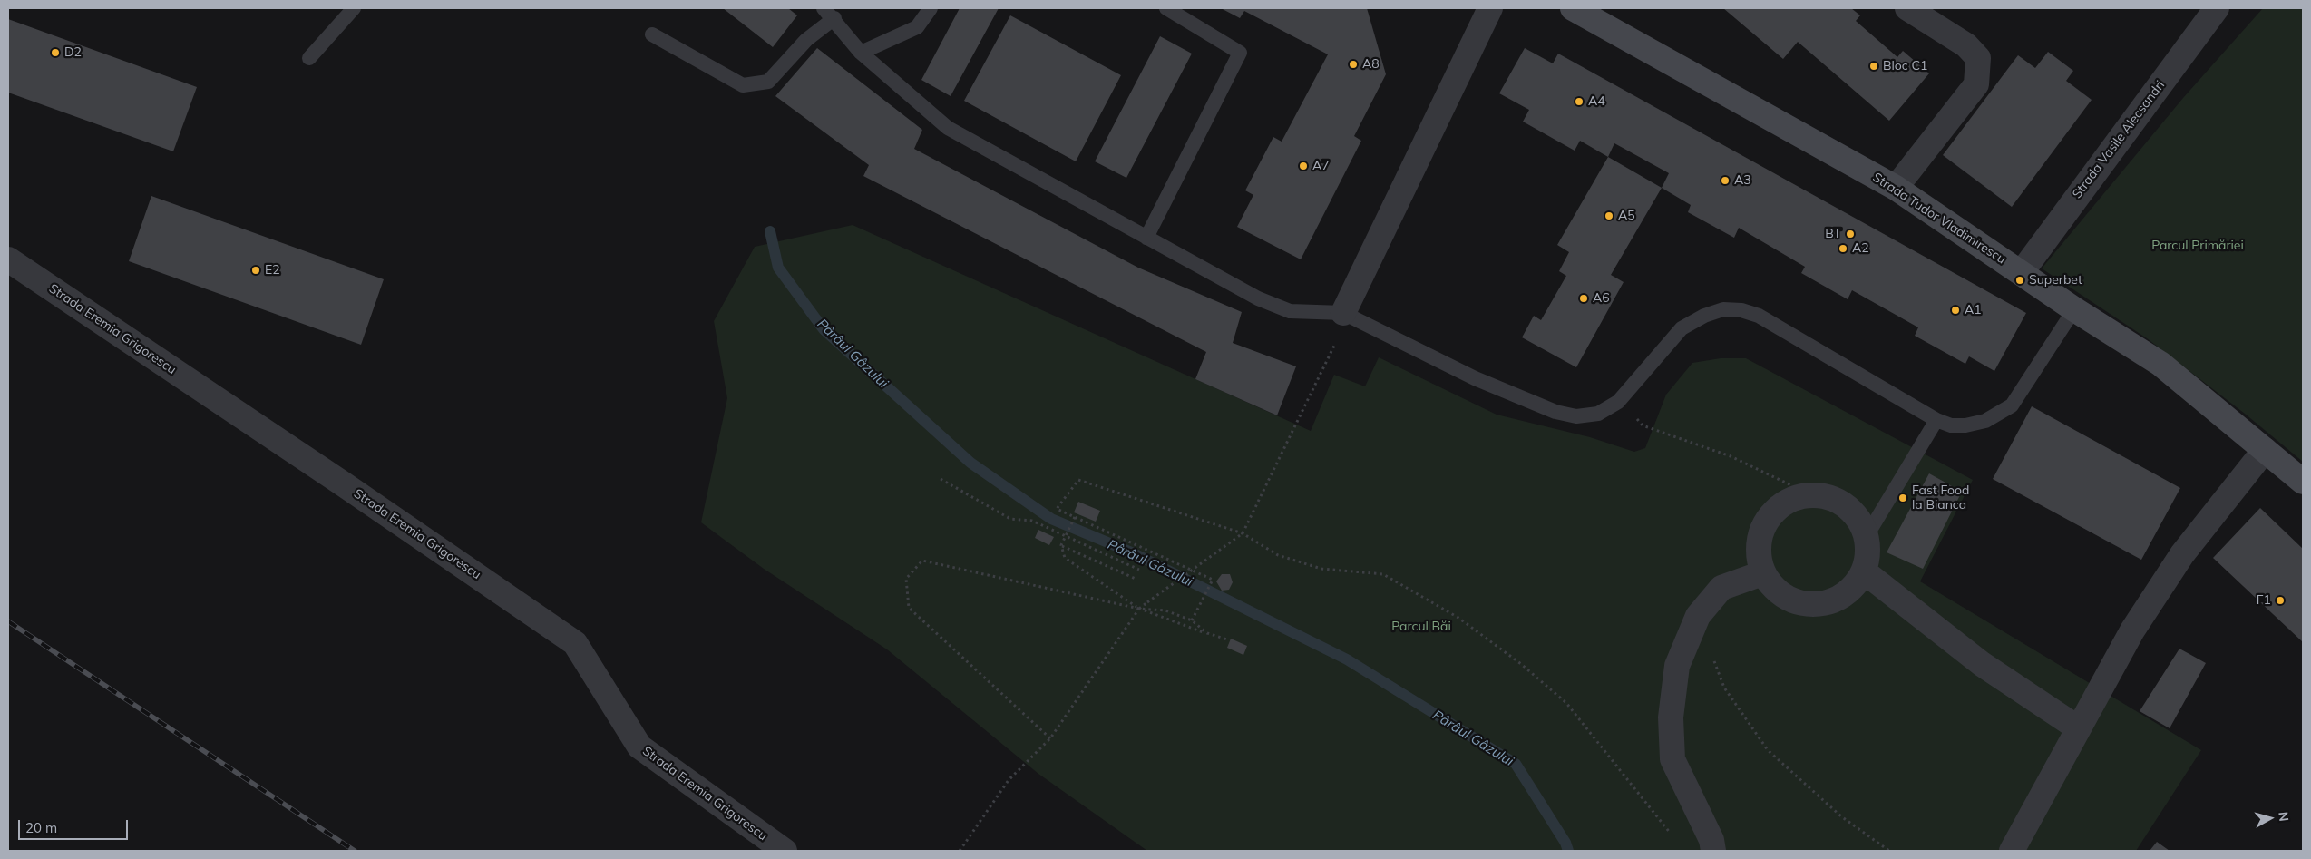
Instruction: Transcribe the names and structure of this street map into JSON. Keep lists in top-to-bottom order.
{
  "streets": {
    "street": ["Strada Vasile Alecsandri", "Strada Tudor Vladimirescu", "Strada Eremia Grigorescu"]
  },
  "crossings": [
    ["Strada Vasile Alecsandri", "Strada Tudor Vladimirescu"]
  ],
  "water": ["Pârâul Gâzului"],
  "parks": ["Parcul Primăriei", "Parcul Băi"],
  "places": [
    "D2",
    "A8",
    "Bloc C1",
    "A4",
    "A7",
    "A3",
    "A5",
    "BT",
    "A2",
    "E2",
    "Superbet",
    "A6",
    "A1",
    "Fast Food la Bianca",
    "F1"
  ],
  "scale_bar": "20 m",
  "north": "right"
}
